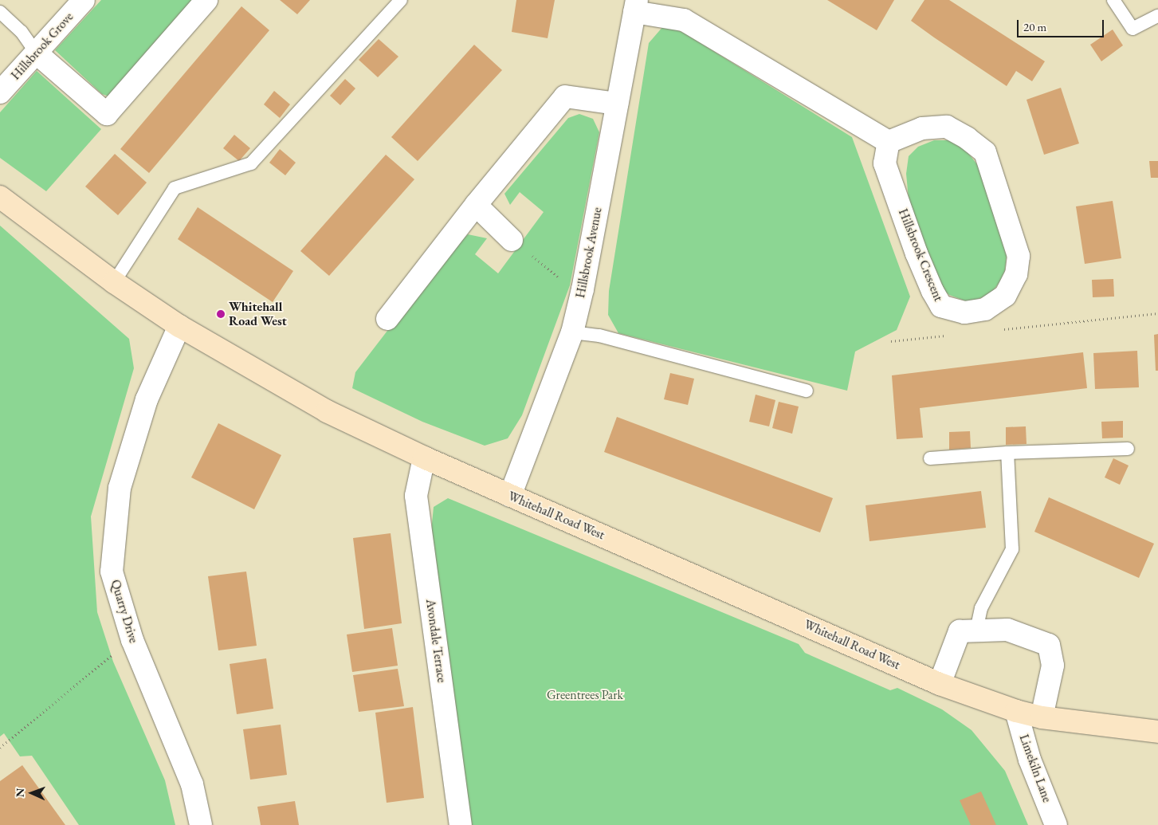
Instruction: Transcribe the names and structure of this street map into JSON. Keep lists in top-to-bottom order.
{
  "streets": {
    "street": [
      "Hillsbrook Grove",
      "Hillsbrook Avenue",
      "Hillsbrook Crescent",
      "Whitehall Road West",
      "Quarry Drive",
      "Avondale Terrace",
      "Limekiln Lane"
    ]
  },
  "crossings": [
    ["Hillsbrook Avenue", "Whitehall Road West"],
    ["Whitehall Road West", "Quarry Drive"],
    ["Whitehall Road West", "Avondale Terrace"],
    ["Whitehall Road West", "Limekiln Lane"]
  ],
  "parks": ["Greentrees Park"],
  "places": ["Whitehall Road West"],
  "scale_bar": "20 m",
  "north": "left"
}
